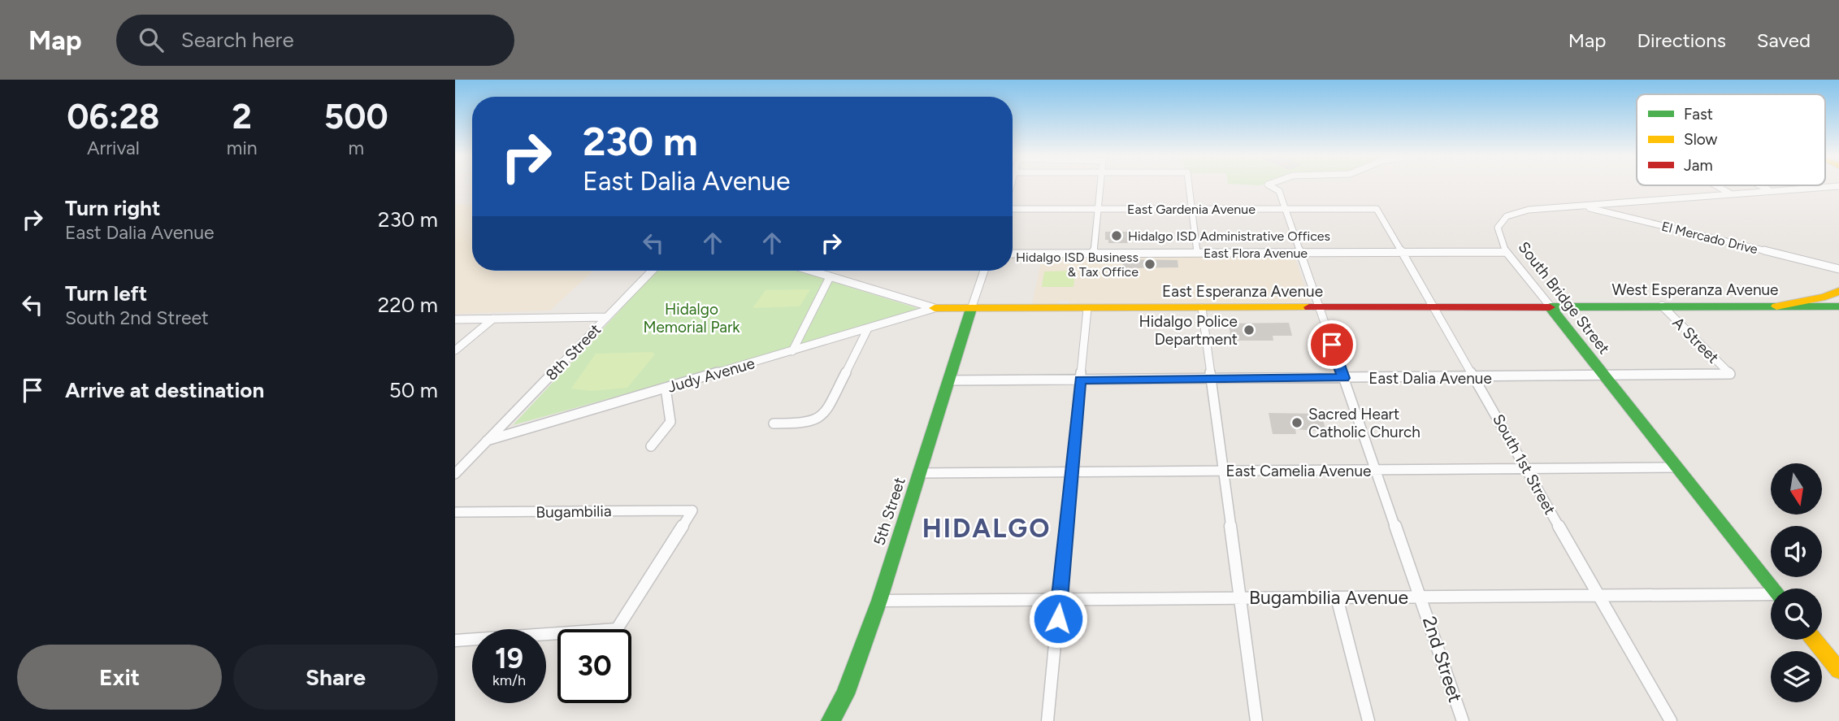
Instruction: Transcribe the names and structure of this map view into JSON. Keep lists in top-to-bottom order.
{
  "streets": {
    "street": [
      "East Gardenia Avenue",
      "El Mercado Drive",
      "East Flora Avenue",
      "West Esperanza Avenue",
      "East Esperanza Avenue",
      "South Bridge Street",
      "A Street",
      "8th Street",
      "Judy Avenue",
      "East Dalia Avenue",
      "South 1st Street",
      "East Camelia Avenue",
      "Bugambilia",
      "5th Street",
      "Bugambilia Avenue",
      "2nd Street"
    ]
  },
  "crossings": [
    ["East Gardenia Avenue", "South 1st Street"],
    ["East Gardenia Avenue", "2nd Street"],
    ["El Mercado Drive", "South Bridge Street"],
    ["East Flora Avenue", "South Bridge Street"],
    ["East Flora Avenue", "South 1st Street"],
    ["East Flora Avenue", "2nd Street"],
    ["West Esperanza Avenue", "East Esperanza Avenue"],
    ["West Esperanza Avenue", "South Bridge Street"],
    ["West Esperanza Avenue", "A Street"],
    ["East Esperanza Avenue", "South Bridge Street"],
    ["East Esperanza Avenue", "Judy Avenue"],
    ["East Esperanza Avenue", "South 1st Street"],
    ["East Esperanza Avenue", "5th Street"],
    ["East Esperanza Avenue", "2nd Street"],
    ["South Bridge Street", "East Dalia Avenue"],
    ["South Bridge Street", "East Camelia Avenue"],
    ["A Street", "East Dalia Avenue"],
    ["8th Street", "Judy Avenue"],
    ["East Dalia Avenue", "South 1st Street"],
    ["East Dalia Avenue", "5th Street"],
    ["East Dalia Avenue", "2nd Street"],
    ["South 1st Street", "East Camelia Avenue"],
    ["South 1st Street", "Bugambilia Avenue"],
    ["East Camelia Avenue", "5th Street"],
    ["East Camelia Avenue", "2nd Street"],
    ["5th Street", "Bugambilia Avenue"],
    ["Bugambilia Avenue", "2nd Street"]
  ],
  "districts": ["HIDALGO"],
  "parks": ["Hidalgo Memorial Park"],
  "places": [
    "Hidalgo ISD Administrative Offices",
    "Hidalgo ISD Business & Tax Office",
    "Hidalgo Police Department",
    "Sacred Heart Catholic Church"
  ],
  "legend": ["Fast", "Slow", "Jam"],
  "north": "bottom",
  "page": {
    "header": "Map",
    "search": "Search here",
    "nav": ["Map", "Directions", "Saved"],
    "eta": [
      "06:28",
      "Arrival",
      "2",
      "min",
      "500",
      "m"
    ],
    "turn": ["230 m", "East Dalia Avenue"],
    "list": [
      {
        "name": "Turn right",
        "note": "East Dalia Avenue",
        "value": "230 m"
      },
      {
        "name": "Turn left",
        "note": "South 2nd Street",
        "value": "220 m"
      },
      {
        "name": "Arrive at destination",
        "value": "50 m"
      }
    ],
    "speed": "19 km/h",
    "limit": "30",
    "buttons": ["Exit", "Share"]
  }
}
